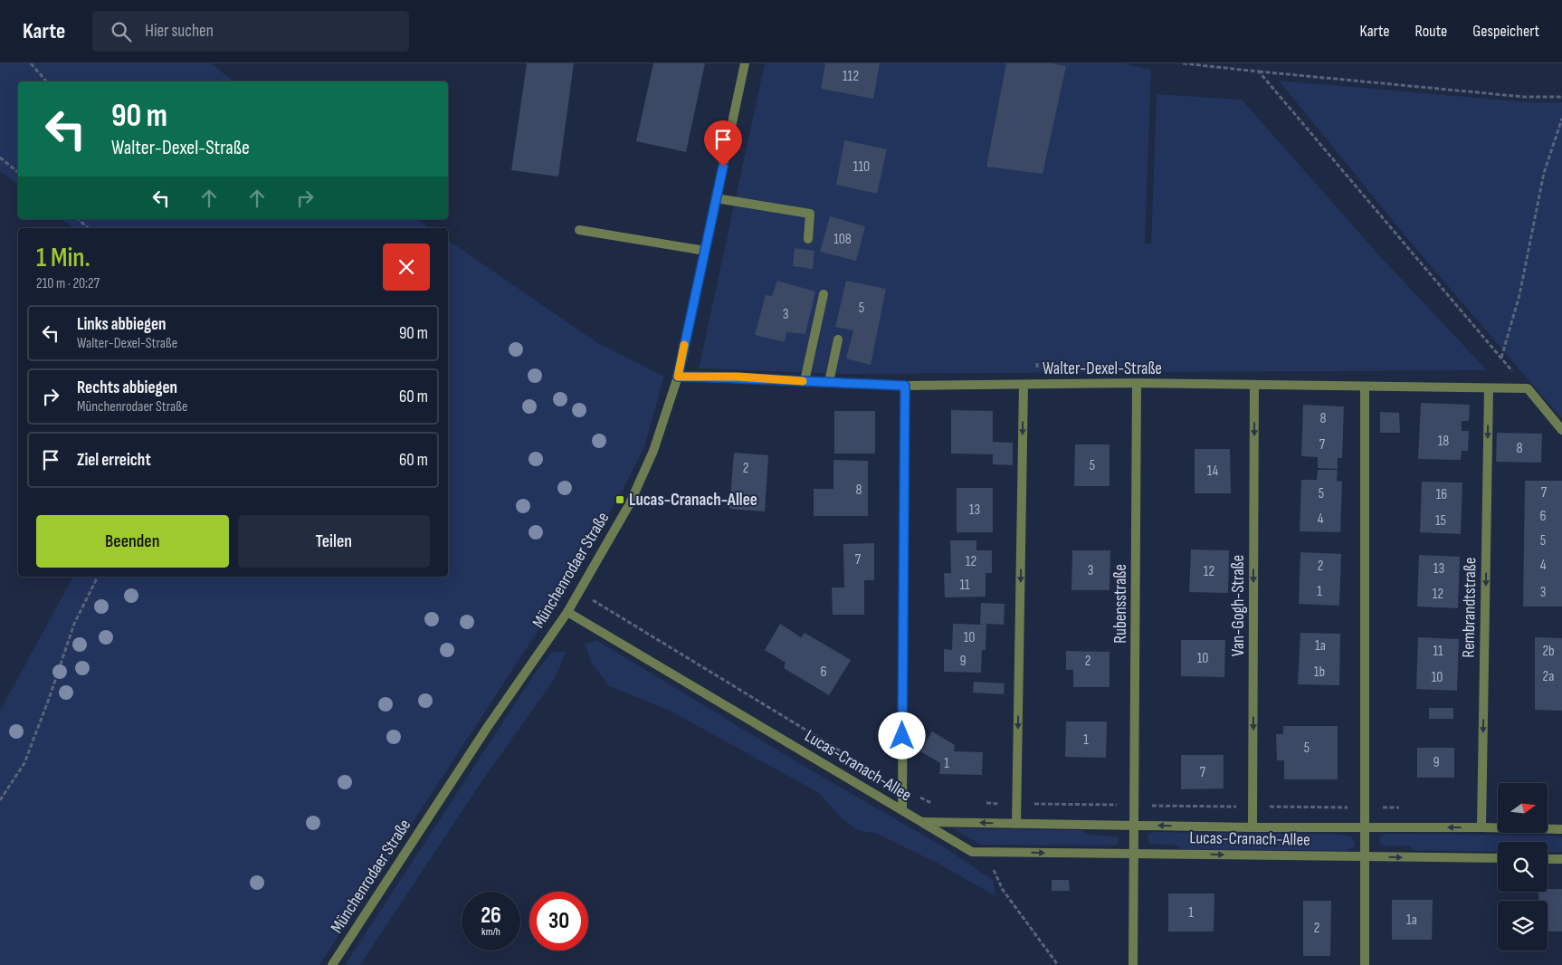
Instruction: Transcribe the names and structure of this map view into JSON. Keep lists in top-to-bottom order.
{
  "streets": {
    "street": [
      "Walter-Dexel-Straße",
      "Münchenrodaer Straße",
      "Rubensstraße",
      "Van-Gogh-Straße",
      "Rembrandtstraße",
      "Lucas-Cranach-Allee"
    ]
  },
  "crossings": [
    ["Walter-Dexel-Straße", "Münchenrodaer Straße"],
    ["Walter-Dexel-Straße", "Rubensstraße"],
    ["Walter-Dexel-Straße", "Van-Gogh-Straße"],
    ["Walter-Dexel-Straße", "Rembrandtstraße"],
    ["Münchenrodaer Straße", "Lucas-Cranach-Allee"],
    ["Rubensstraße", "Lucas-Cranach-Allee"],
    ["Van-Gogh-Straße", "Lucas-Cranach-Allee"],
    ["Rembrandtstraße", "Lucas-Cranach-Allee"]
  ],
  "one_way": ["Van-Gogh-Straße", "Rembrandtstraße"],
  "places": {
    "transit": ["Lucas-Cranach-Allee"]
  },
  "house_numbers": [
    "112",
    "110",
    "108",
    "5",
    "3",
    "8",
    "18",
    "7",
    "8",
    "5",
    "2",
    "14",
    "8",
    "7",
    "5",
    "16",
    "13",
    "6",
    "4",
    "15",
    "5",
    "7",
    "12",
    "4",
    "2",
    "13",
    "3",
    "12",
    "11",
    "1",
    "3",
    "12",
    "10",
    "1a",
    "11",
    "2b",
    "10",
    "9",
    "2",
    "6",
    "1b",
    "2a",
    "10",
    "1",
    "5",
    "9",
    "1",
    "7",
    "1",
    "1a",
    "2"
  ],
  "north": "right",
  "page": {
    "header": "Karte",
    "search": "Hier suchen",
    "nav": ["Karte", "Route", "Gespeichert"],
    "turn": ["90 m", "Walter-Dexel-Straße"],
    "heading": ["1 Min.", "210 m · 20:27"],
    "list": [
      {
        "name": "Links abbiegen",
        "note": "Walter-Dexel-Straße",
        "value": "90 m"
      },
      {
        "name": "Rechts abbiegen",
        "note": "Münchenrodaer Straße",
        "value": "60 m"
      },
      {
        "name": "Ziel erreicht",
        "value": "60 m"
      }
    ],
    "buttons": ["Beenden", "Teilen"],
    "speed": "26 km/h",
    "limit": "30"
  }
}
